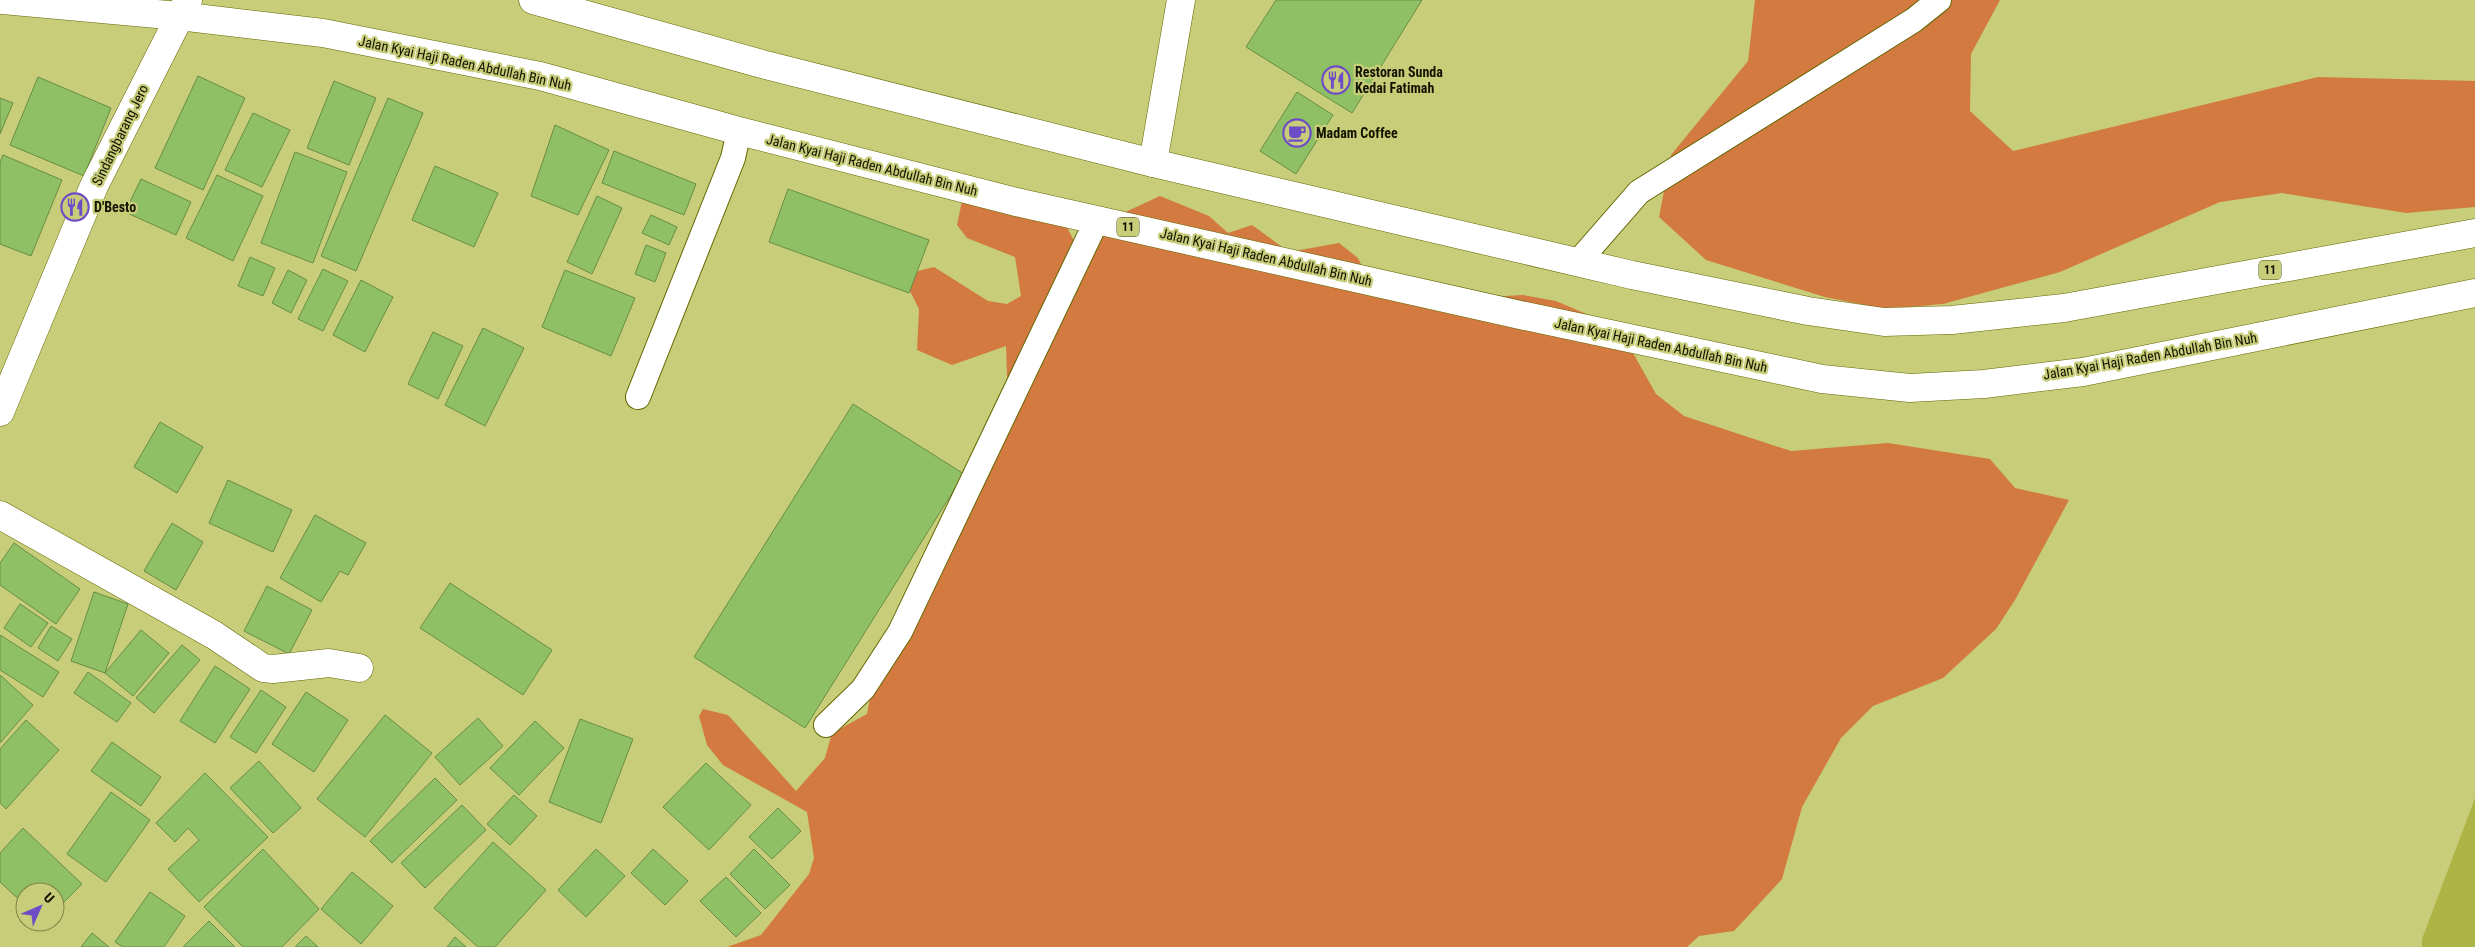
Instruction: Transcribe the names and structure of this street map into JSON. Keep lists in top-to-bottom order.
{
  "streets": {
    "main road": ["Jalan Kyai Haji Raden Abdullah Bin Nuh", "Sindangbarang Jero", "11"]
  },
  "crossings": [
    ["Jalan Kyai Haji Raden Abdullah Bin Nuh", "Sindangbarang Jero"]
  ],
  "places": {
    "restaurant": ["Restoran Sunda Kedai Fatimah", "D'Besto"],
    "cafe": ["Madam Coffee"]
  },
  "north": "top right"
}
